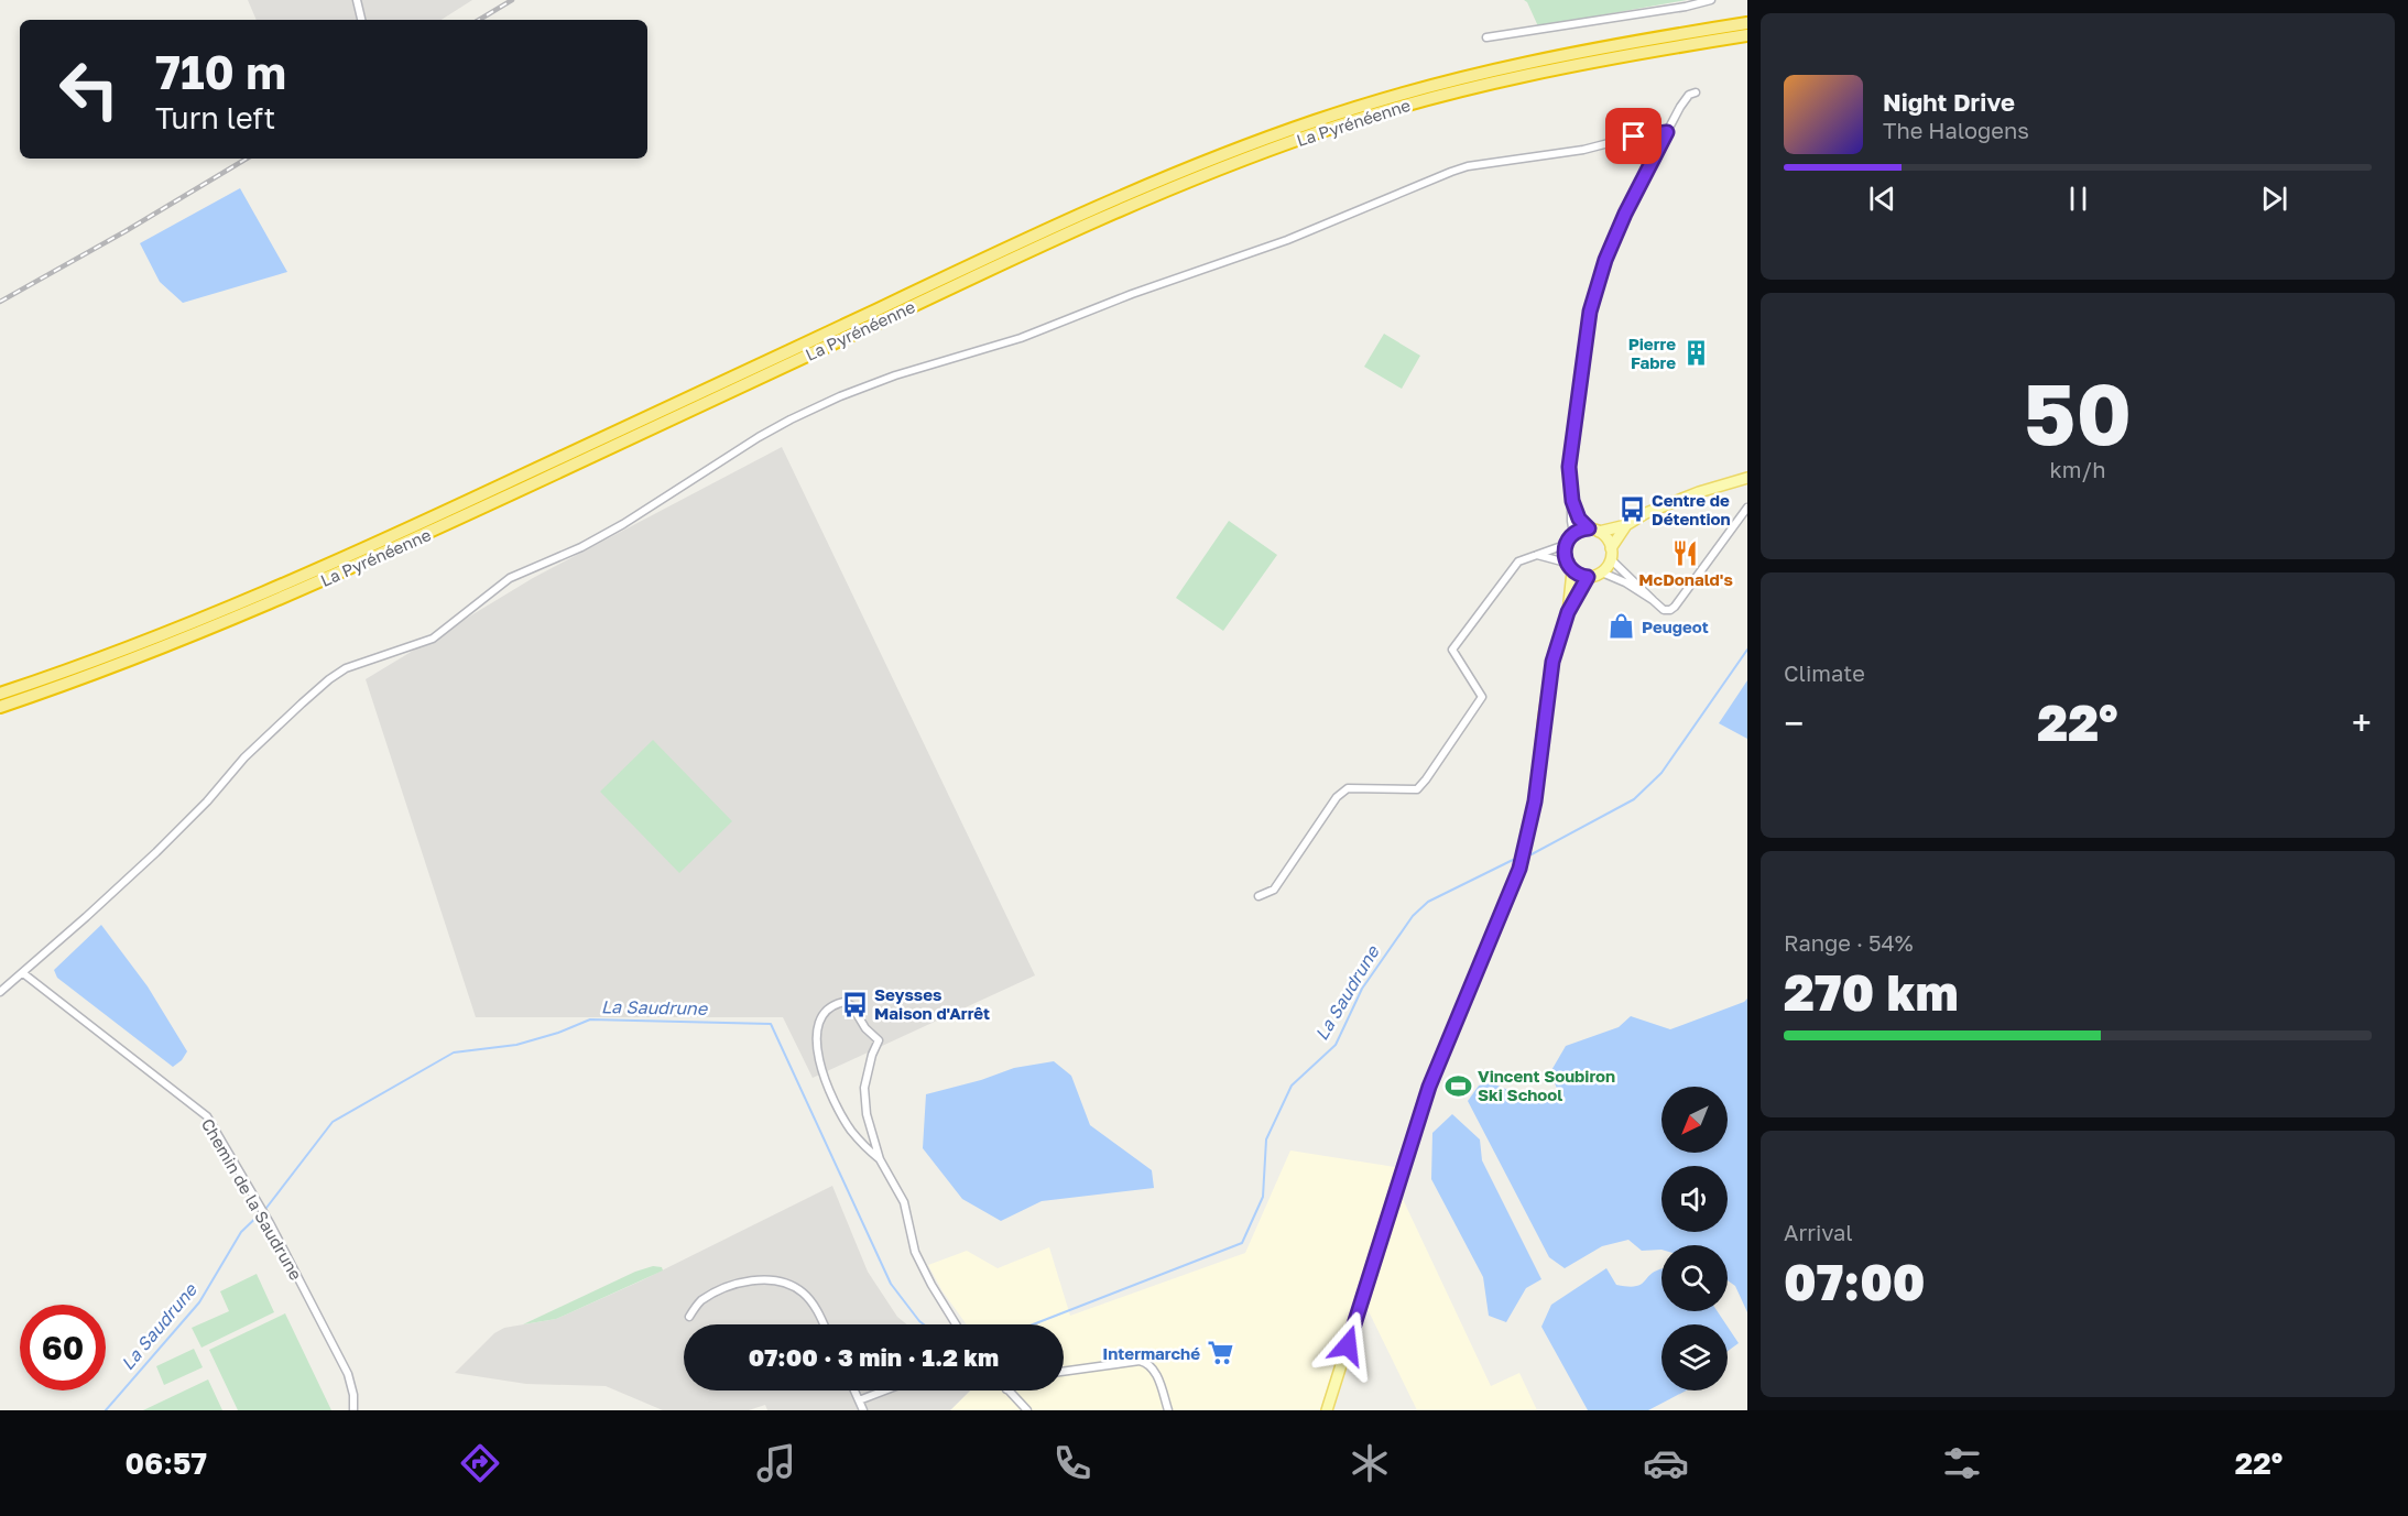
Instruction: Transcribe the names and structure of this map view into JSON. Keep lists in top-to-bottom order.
{
  "streets": {
    "highway": ["La Pyrénéenne"],
    "street": ["Chemin de la Saudrune"]
  },
  "water": ["La Saudrune"],
  "places": {
    "building": ["Pierre Fabre"],
    "bus stop": ["Centre de Détention", "Seysses Maison d'Arrêt"],
    "restaurant": ["McDonald's"],
    "shop": ["Peugeot"],
    "sports": ["Vincent Soubiron Ski School"],
    "supermarket": ["Intermarché"]
  },
  "north": "bottom left",
  "page": {
    "turn": ["710 m", "Turn left"],
    "song": ["Night Drive", "The Halogens"],
    "tile": [
      ["50", "km/h"],
      "Climate",
      ["Range · 54%", "270 km"],
      ["Arrival", "07:00"]
    ],
    "heat": ["−", "22°", "+"],
    "limit": "60",
    "trip": "07:00 · 3 min · 1.2 km",
    "tabs": ["06:57", "22°"]
  }
}
